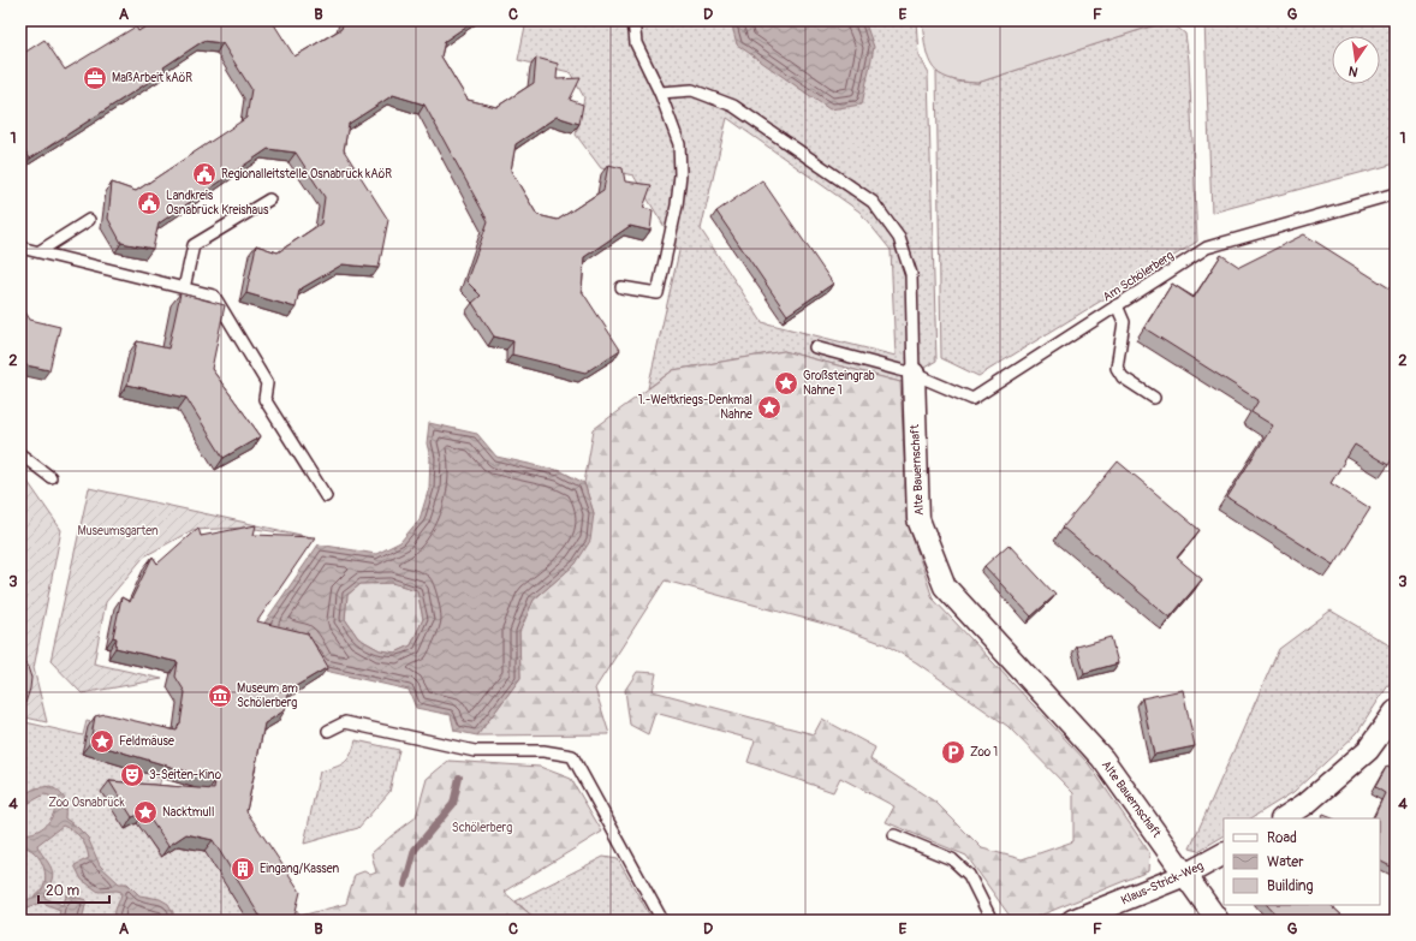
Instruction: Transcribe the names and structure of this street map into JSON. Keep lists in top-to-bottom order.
{
  "streets": {
    "street": ["Alte Bauernschaft", "Klaus-Strick-Weg"],
    "lane": ["Am Schölerberg"]
  },
  "crossings": [
    ["Am Schölerberg", "Alte Bauernschaft"],
    ["Alte Bauernschaft", "Klaus-Strick-Weg"]
  ],
  "parks": ["Museumsgarten", "Zoo Osnabrück", "Schölerberg"],
  "places": {
    "office": ["MaßArbeit kAöR"],
    "public building": ["Regionalleitstelle Osnabrück kAöR", "Landkreis Osnabrück Kreishaus"],
    "place": [
      "Großsteingrab Nahne 1",
      "1.-Weltkriegs-Denkmal Nahne",
      "Feldmäuse",
      "Nacktmull"
    ],
    "museum": ["Museum am Schölerberg"],
    "parking": ["Zoo 1"],
    "theatre": ["3-Seiten-Kino"],
    "building": ["Eingang/Kassen"]
  },
  "legend": ["Road", "Water", "Building"],
  "scale_bar": "20 m",
  "north": "bottom",
  "grid": {
    "columns": [
      "A",
      "B",
      "C",
      "D",
      "E",
      "F",
      "G"
    ],
    "rows": [
      "1",
      "2",
      "3",
      "4"
    ]
  }
}
